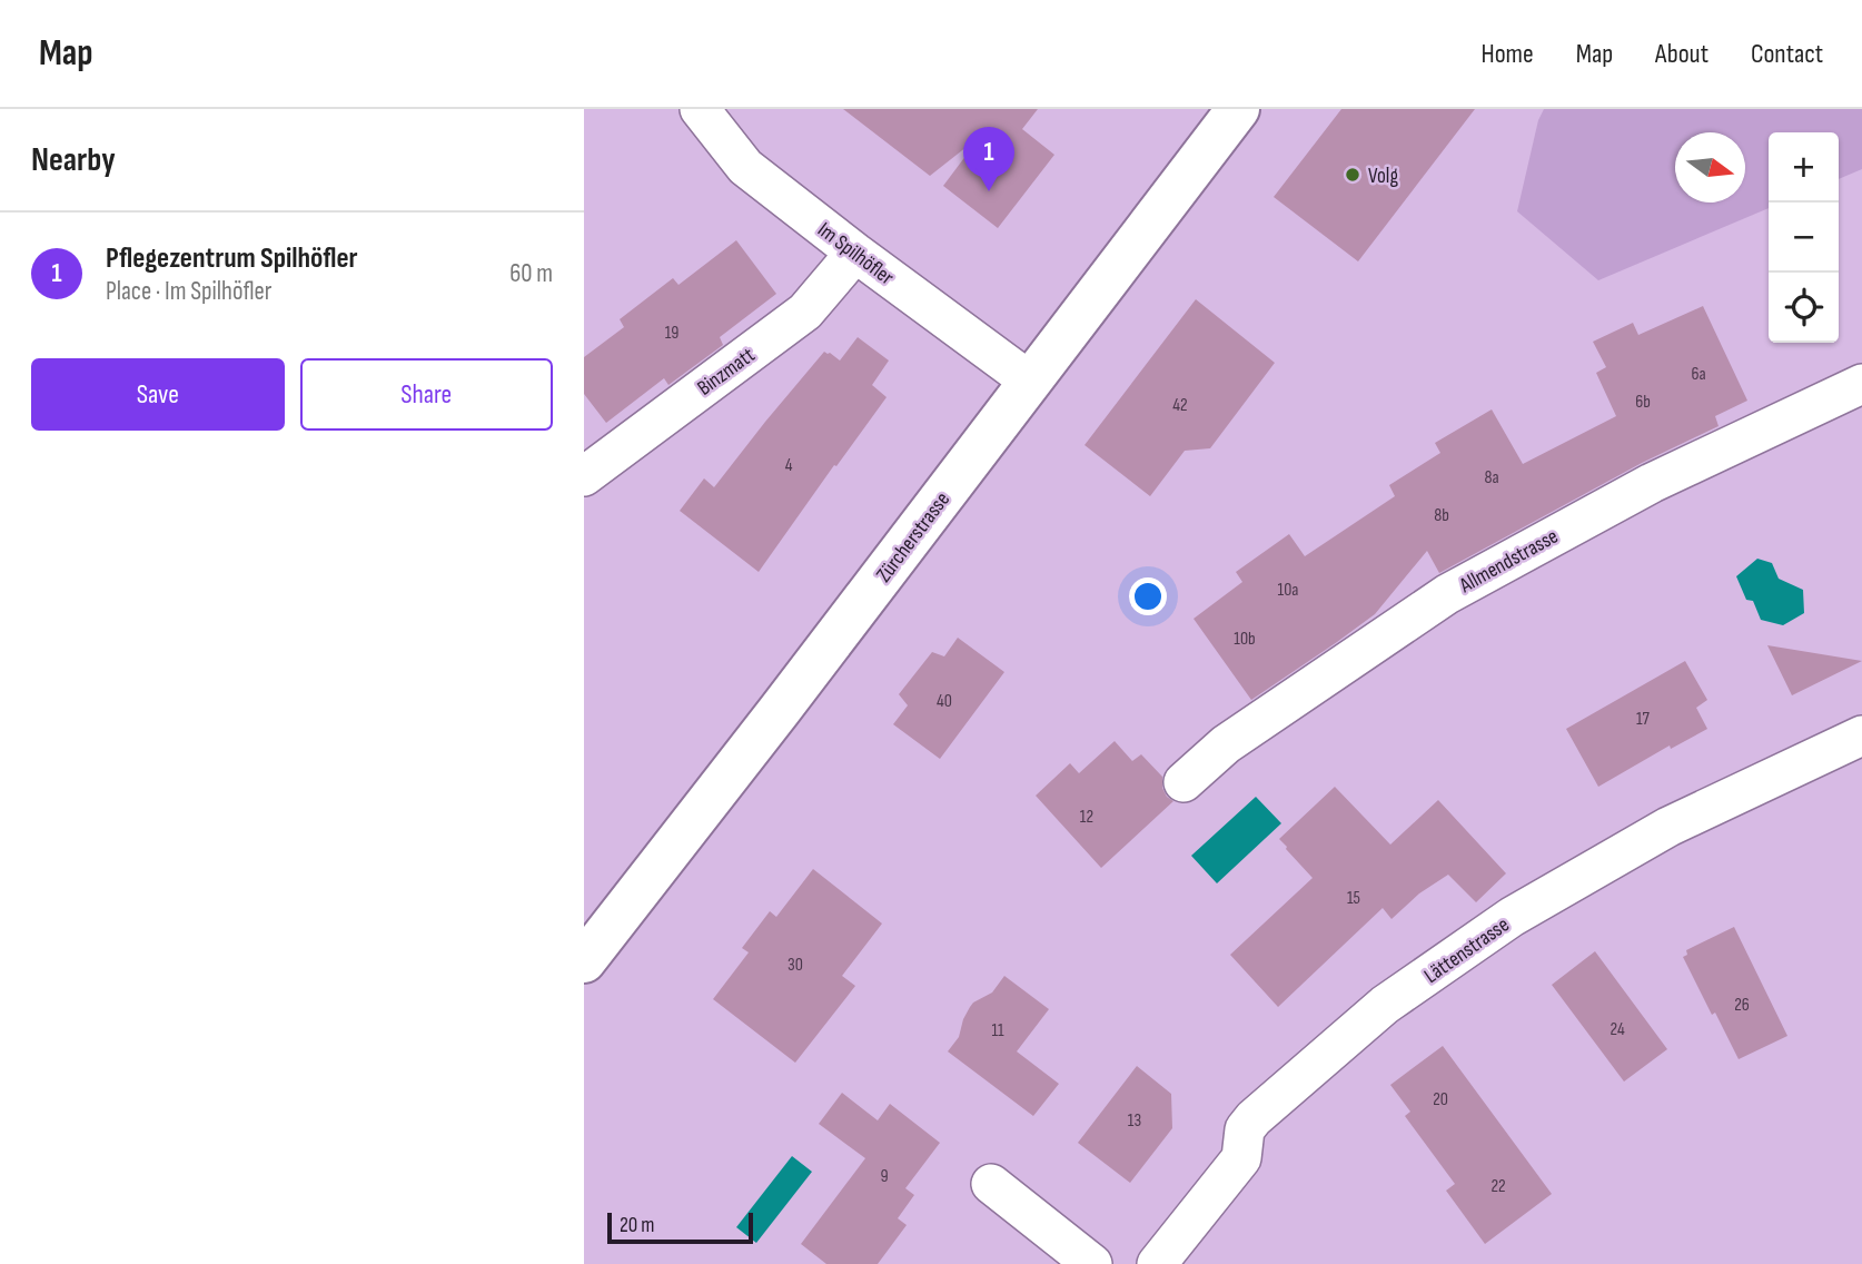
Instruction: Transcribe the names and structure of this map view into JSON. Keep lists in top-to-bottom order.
{
  "streets": {
    "street": [
      "Im Spilhöfler",
      "Binzmatt",
      "Zürcherstrasse",
      "Allmendstrasse",
      "Lättenstrasse"
    ]
  },
  "crossings": [
    ["Im Spilhöfler", "Binzmatt"],
    ["Im Spilhöfler", "Zürcherstrasse"]
  ],
  "places": ["Volg"],
  "house_numbers": [
    "19",
    "6a",
    "6b",
    "42",
    "4",
    "8a",
    "8b",
    "10a",
    "10b",
    "40",
    "17",
    "12",
    "15",
    "30",
    "26",
    "24",
    "11",
    "20",
    "13",
    "9",
    "22"
  ],
  "scale_bar": "20 m",
  "north": "right",
  "page": {
    "header": "Map",
    "nav": [
      "Home",
      "Map",
      "About",
      "Contact"
    ],
    "heading": "Nearby",
    "pins": "1",
    "map_buttons": ["+", "−"],
    "list": [
      {
        "mark": "1",
        "name": "Pflegezentrum Spilhöfler",
        "note": "Place · Im Spilhöfler",
        "value": "60 m"
      }
    ],
    "buttons": ["Save", "Share"],
    "scale": "20 m"
  }
}
